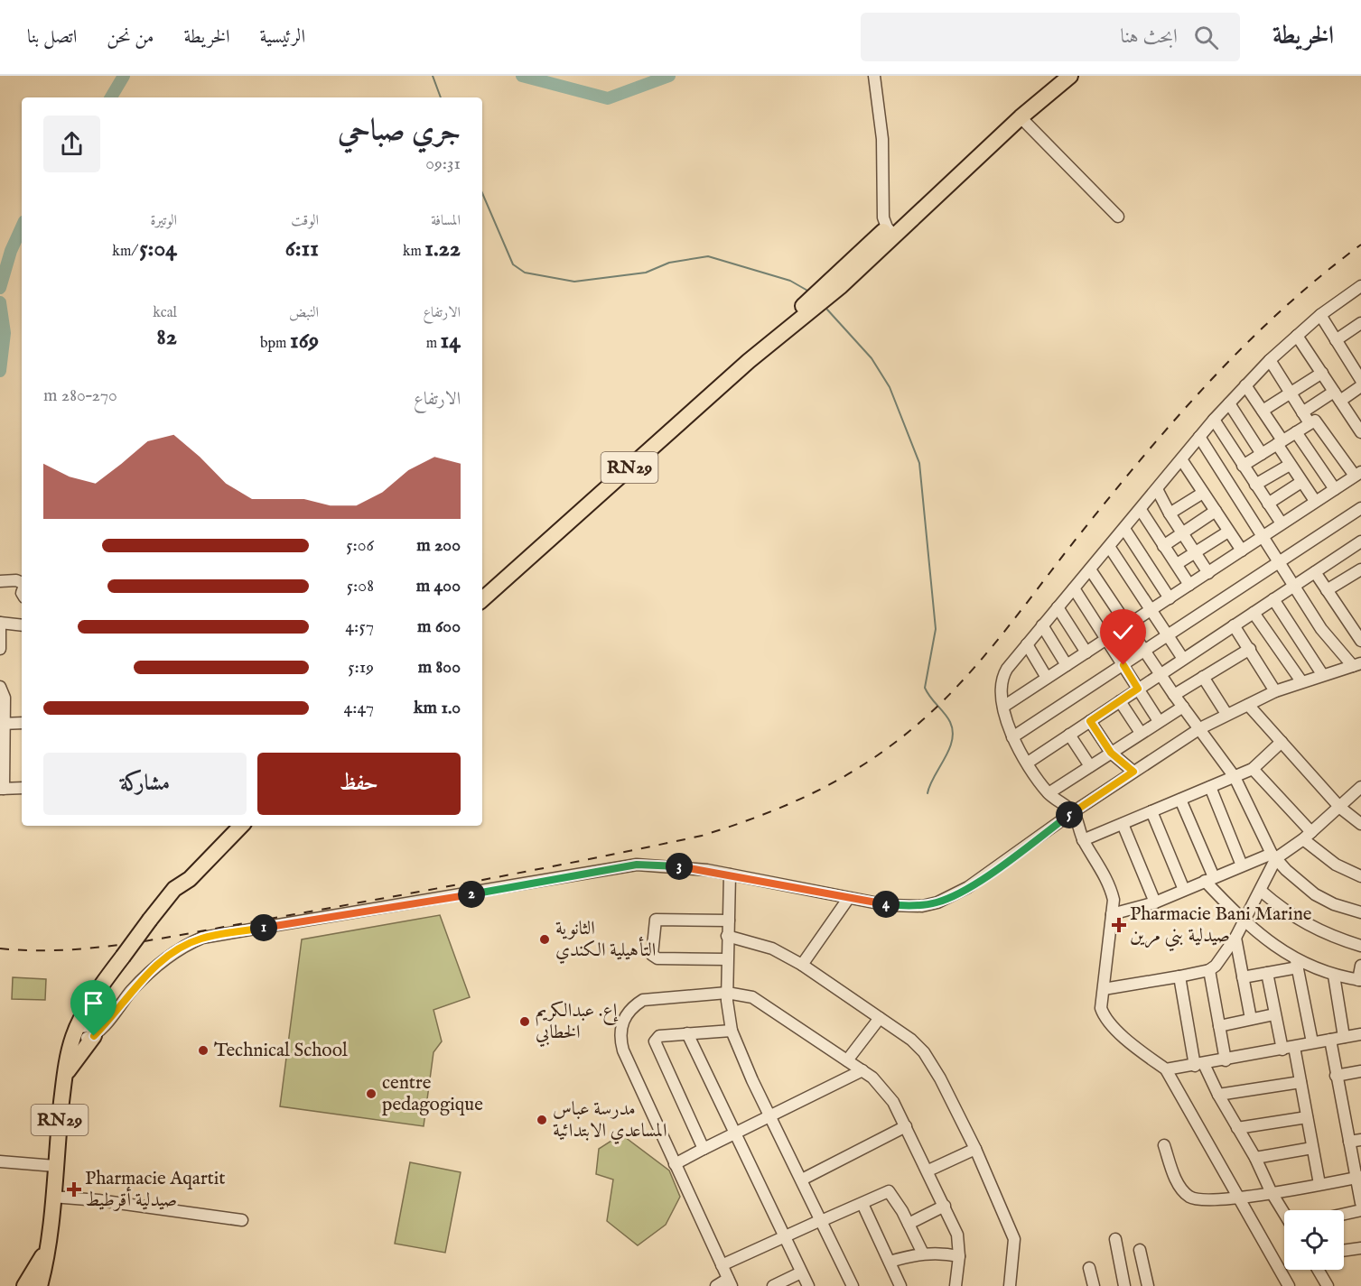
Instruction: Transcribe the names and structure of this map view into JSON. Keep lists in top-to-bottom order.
{
  "streets": {
    "highway": ["RN29"]
  },
  "places": {
    "health": ["Pharmacie Bani Marine صيدلية بني مرين", "Pharmacie Aqartit صيدلية أقرطيط"],
    "other": [
      "الثانوية التأهيلية الكندي",
      "إع. عبدالكريم الخطابي",
      "Technical School",
      "centre pedagogique",
      "مدرسة عباس المساعدي الابتدائية"
    ]
  },
  "page": {
    "header": "الخريطة",
    "search": "ابحث هنا",
    "nav": [
      "الرئيسية",
      "الخريطة",
      "من نحن",
      "اتصل بنا"
    ],
    "heading": ["جري صباحي", "09:31"],
    "stats": [
      ["المسافة", "1.22 km"],
      ["الوقت", "6:11"],
      ["الوتيرة", "5:04 /km"],
      ["الارتفاع", "14 m"],
      ["النبض", "169 bpm"],
      ["kcal", "82"]
    ],
    "chart": ["الارتفاع", "270–280 m"],
    "list": [
      {
        "name": "200 m",
        "note": "5:06"
      },
      {
        "name": "400 m",
        "note": "5:08"
      },
      {
        "name": "600 m",
        "note": "4:57"
      },
      {
        "name": "800 m",
        "note": "5:19"
      },
      {
        "name": "1.0 km",
        "note": "4:47"
      }
    ],
    "buttons": ["حفظ", "مشاركة"],
    "pins": [
      "5",
      "3",
      "2",
      "4",
      "1"
    ]
  }
}
